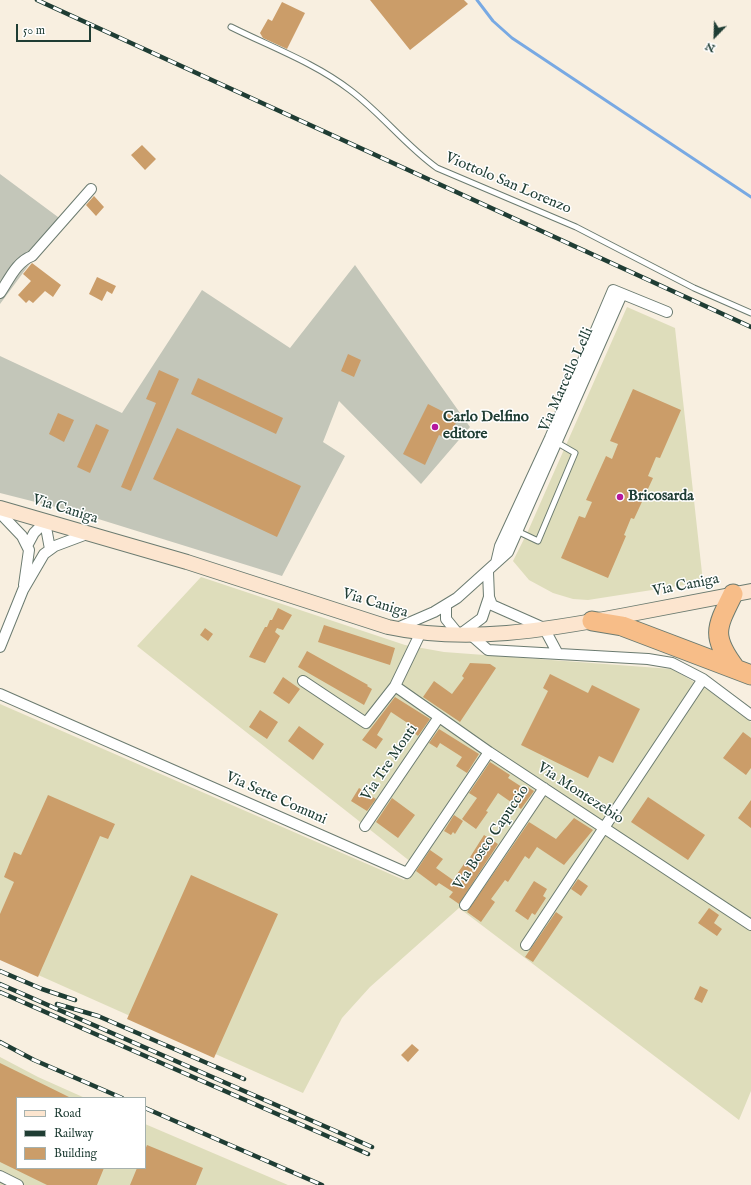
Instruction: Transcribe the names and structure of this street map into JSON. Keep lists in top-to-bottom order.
{
  "streets": {
    "street": [
      "Via Marcello Lelli",
      "Via Caniga",
      "Via Tre Monti",
      "Via Montezebio",
      "Via Sette Comuni",
      "Via Bosco Capuccio"
    ],
    "lane": ["Viottolo San Lorenzo"]
  },
  "crossings": [
    ["Via Marcello Lelli", "Via Caniga"],
    ["Via Tre Monti", "Via Montezebio"],
    ["Via Montezebio", "Via Sette Comuni"],
    ["Via Montezebio", "Via Bosco Capuccio"]
  ],
  "places": ["Carlo Delfino editore", "Bricosarda"],
  "legend": ["Road", "Railway", "Building"],
  "scale_bar": "50 m",
  "north": "bottom left"
}
